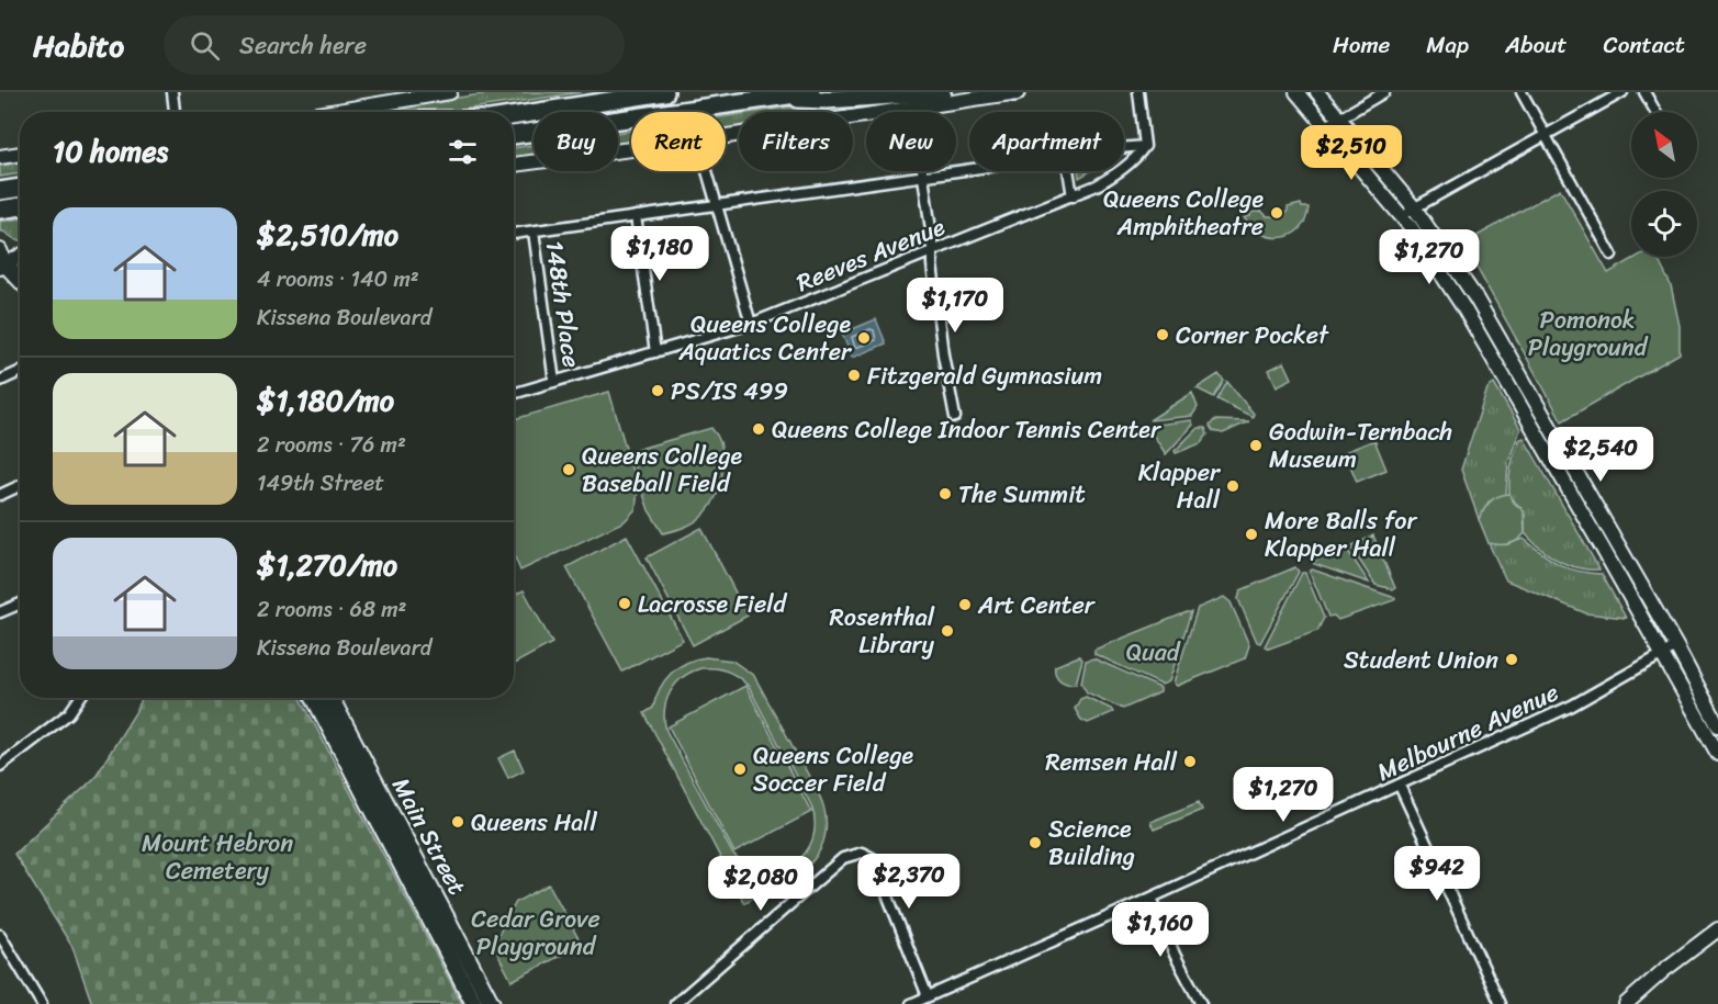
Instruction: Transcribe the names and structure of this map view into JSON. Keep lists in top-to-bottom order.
{
  "streets": {
    "main road": ["Main Street"],
    "street": ["Reeves Avenue", "148th Place", "Melbourne Avenue"]
  },
  "crossings": [
    ["Reeves Avenue", "148th Place"]
  ],
  "parks": [
    "Pomonok Playground",
    "Quad",
    "Mount Hebron Cemetery",
    "Cedar Grove Playground"
  ],
  "places": [
    "Queens College Amphitheatre",
    "Corner Pocket",
    "Queens College Aquatics Center",
    "Fitzgerald Gymnasium",
    "PS/IS 499",
    "Queens College Indoor Tennis Center",
    "Godwin-Ternbach Museum",
    "Queens College Baseball Field",
    "Klapper Hall",
    "The Summit",
    "More Balls for Klapper Hall",
    "Lacrosse Field",
    "Art Center",
    "Rosenthal Library",
    "Student Union",
    "Remsen Hall",
    "Queens College Soccer Field",
    "Queens Hall",
    "Science Building"
  ],
  "north": "top left",
  "page": {
    "header": "Habito",
    "search": "Search here",
    "nav": [
      "Home",
      "Map",
      "About",
      "Contact"
    ],
    "chip": [
      "Buy",
      "Rent",
      "Filters",
      "New",
      "Apartment"
    ],
    "heading": "10 homes",
    "price": [
      "$2,510",
      "$1,180",
      "$1,270",
      "$1,170",
      "$2,540",
      "$1,270",
      "$942",
      "$2,370",
      "$2,080",
      "$1,160"
    ],
    "list": [
      {
        "name": "$2,510/mo",
        "note": "4 rooms · 140 m² · Kissena Boulevard"
      },
      {
        "name": "$1,180/mo",
        "note": "2 rooms · 76 m² · 149th Street"
      },
      {
        "name": "$1,270/mo",
        "note": "2 rooms · 68 m² · Kissena Boulevard"
      }
    ]
  }
}
